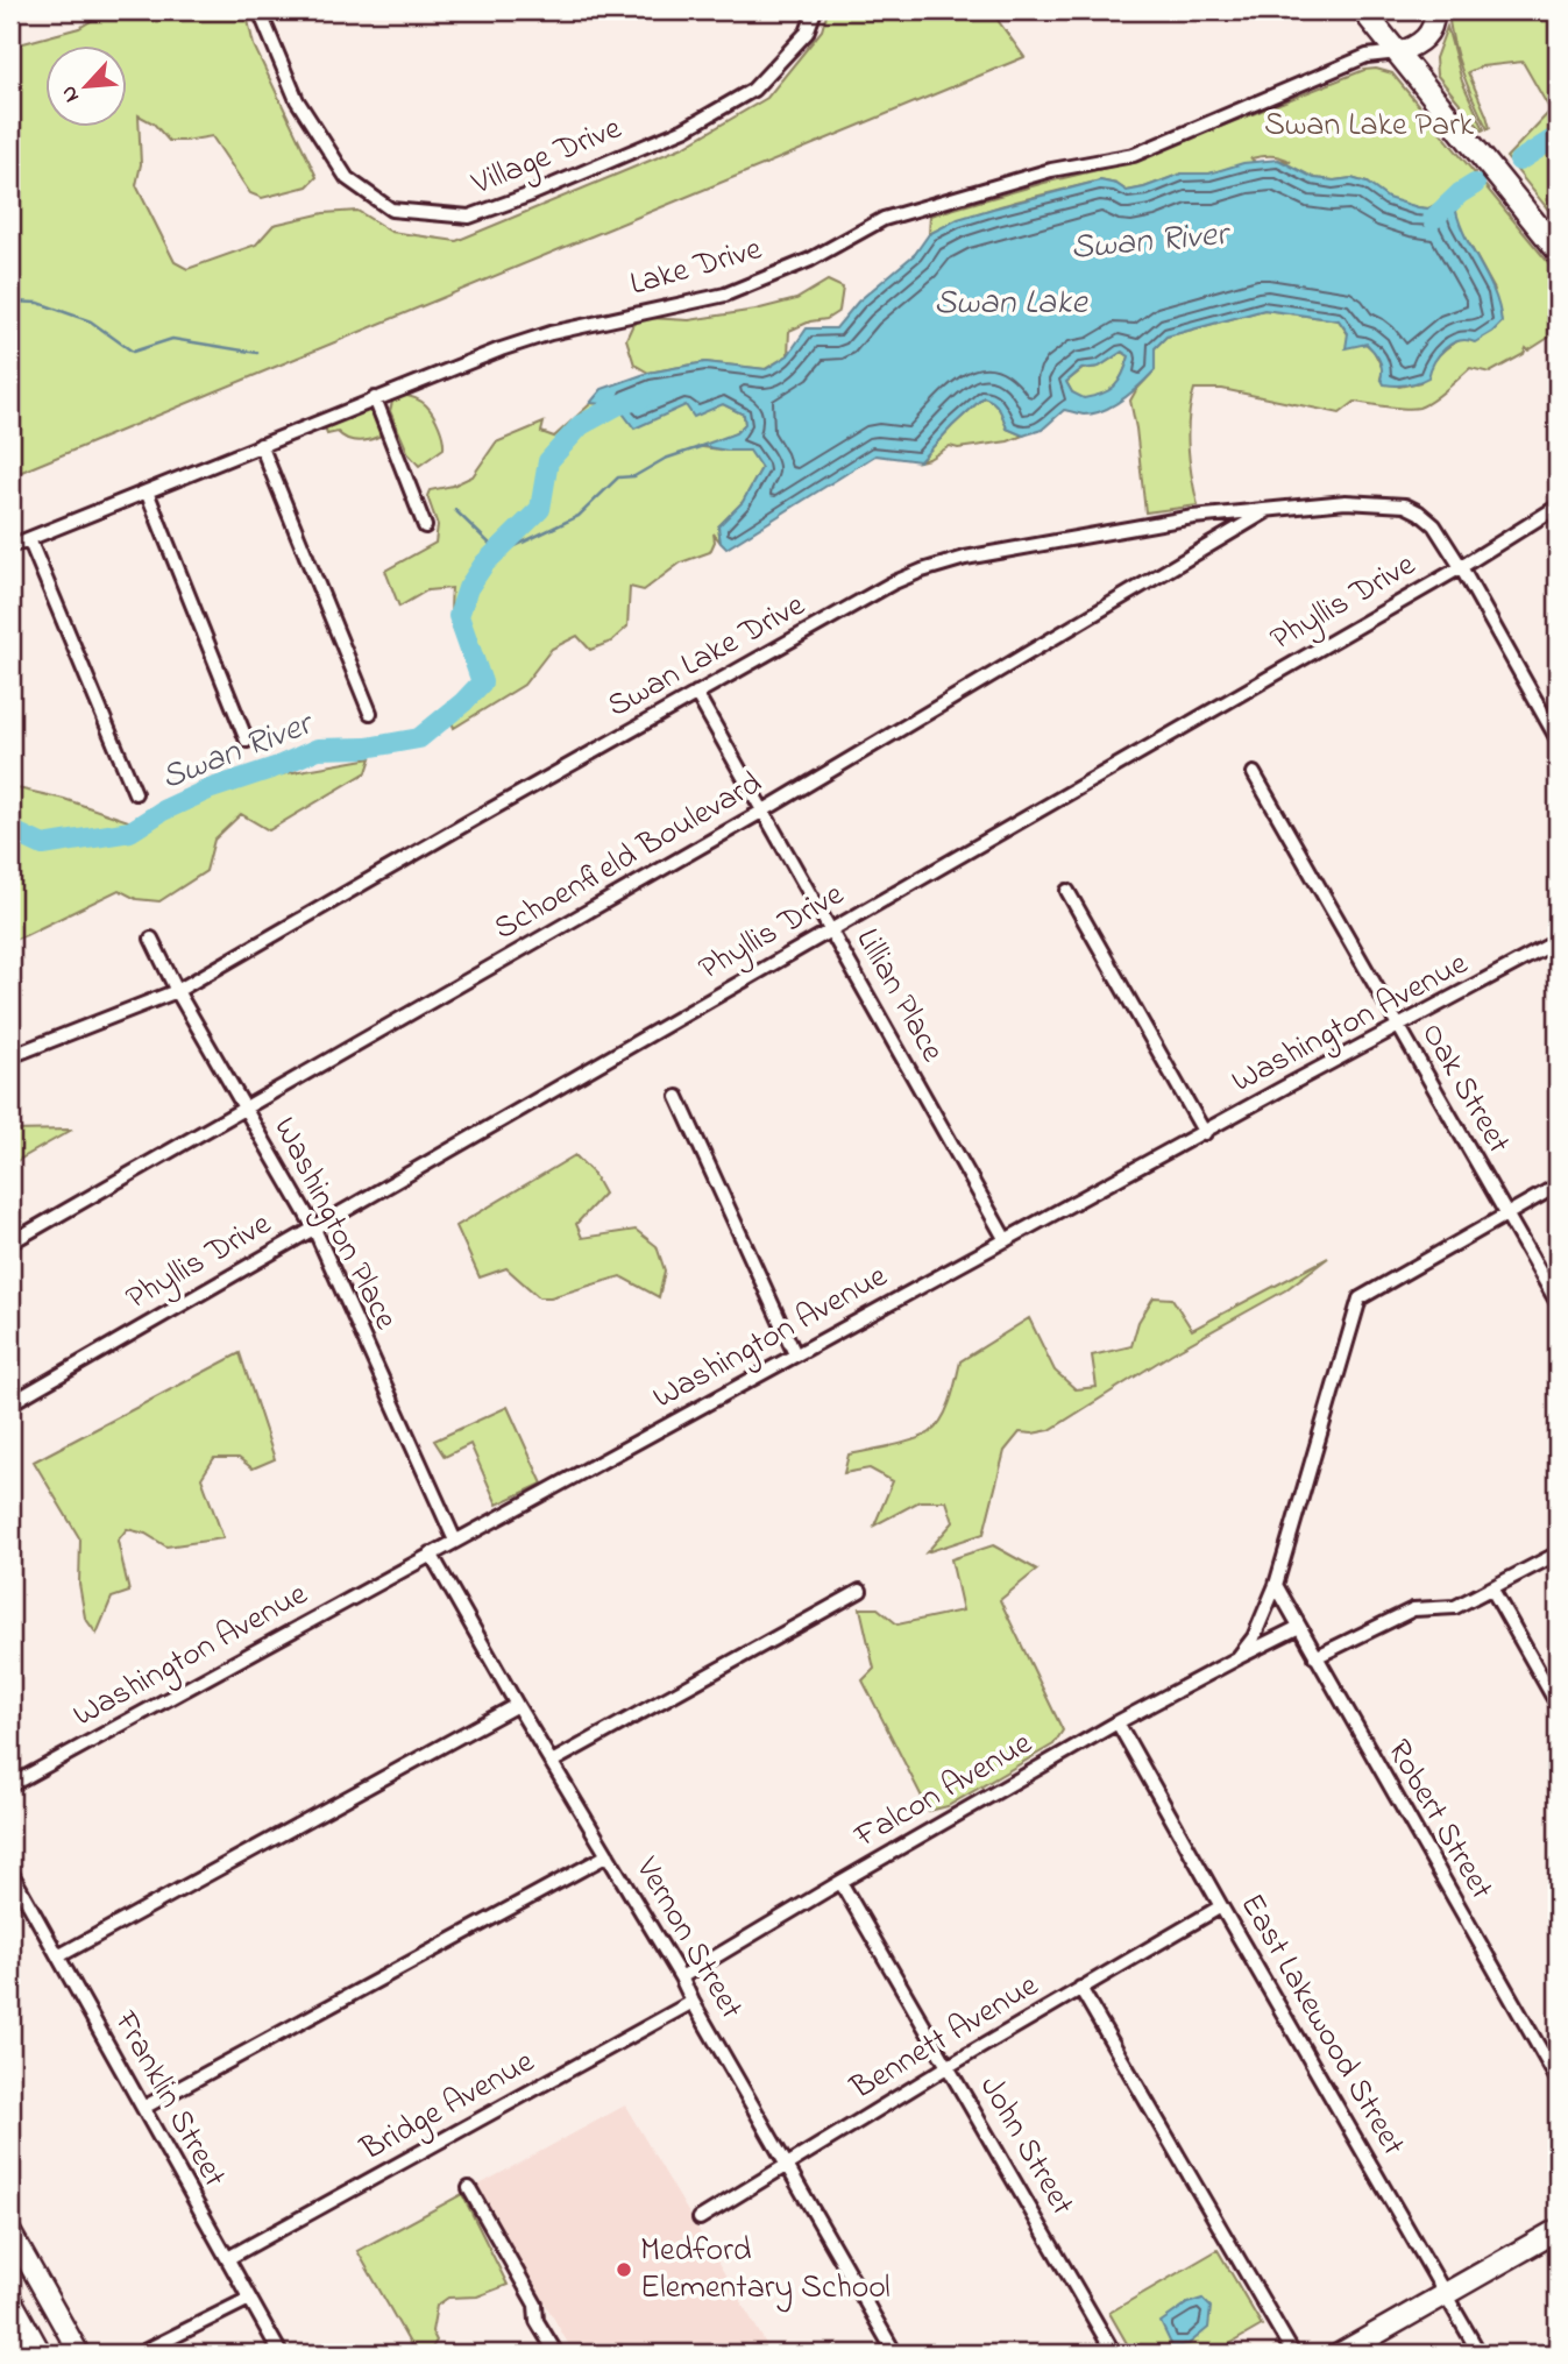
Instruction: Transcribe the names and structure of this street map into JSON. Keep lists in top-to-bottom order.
{
  "streets": {
    "street": [
      "Village Drive",
      "Lake Drive",
      "Phyllis Drive",
      "Swan Lake Drive",
      "Schoenfield Boulevard",
      "Lillian Place",
      "Washington Avenue",
      "Oak Street",
      "Washington Place",
      "Falcon Avenue",
      "Robert Street",
      "Vernon Street",
      "East Lakewood Street",
      "Bennett Avenue",
      "Franklin Street",
      "Bridge Avenue",
      "John Street"
    ]
  },
  "crossings": [
    ["Phyllis Drive", "Swan Lake Drive"],
    ["Phyllis Drive", "Lillian Place"],
    ["Phyllis Drive", "Washington Place"],
    ["Swan Lake Drive", "Schoenfield Boulevard"],
    ["Swan Lake Drive", "Lillian Place"],
    ["Swan Lake Drive", "Washington Place"],
    ["Schoenfield Boulevard", "Lillian Place"],
    ["Schoenfield Boulevard", "Washington Place"],
    ["Lillian Place", "Washington Avenue"],
    ["Washington Avenue", "Oak Street"],
    ["Washington Avenue", "Washington Place"],
    ["Washington Avenue", "Vernon Street"],
    ["Oak Street", "Falcon Avenue"],
    ["Falcon Avenue", "Robert Street"],
    ["Falcon Avenue", "Vernon Street"],
    ["Falcon Avenue", "East Lakewood Street"],
    ["Falcon Avenue", "John Street"],
    ["Vernon Street", "Bennett Avenue"],
    ["Vernon Street", "Bridge Avenue"],
    ["East Lakewood Street", "Bennett Avenue"],
    ["Bennett Avenue", "John Street"],
    ["Franklin Street", "Bridge Avenue"]
  ],
  "water": ["Swan River", "Swan Lake"],
  "parks": ["Swan Lake Park"],
  "places": ["Medford Elementary School"],
  "north": "bottom left"
}
